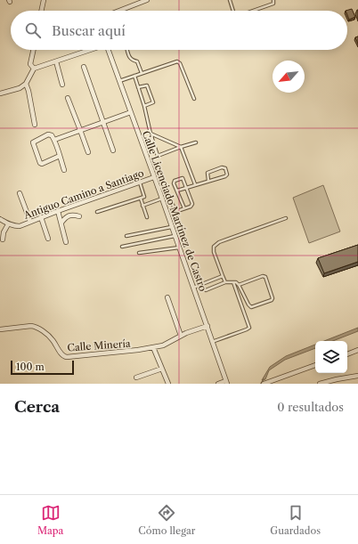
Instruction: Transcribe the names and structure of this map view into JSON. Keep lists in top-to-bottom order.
{
  "streets": {
    "street": ["Antiguo Camino a Santiago", "Calle Licenciado Martínez de Castro", "Calle Minería"]
  },
  "crossings": [
    ["Antiguo Camino a Santiago", "Calle Licenciado Martínez de Castro"],
    ["Calle Licenciado Martínez de Castro", "Calle Minería"]
  ],
  "scale_bar": "100 m",
  "north": "bottom left",
  "page": {
    "search": "Buscar aquí",
    "scale": "100 m",
    "heading": ["Cerca", "0 resultados"],
    "nav": ["Mapa", "Cómo llegar", "Guardados"]
  }
}
